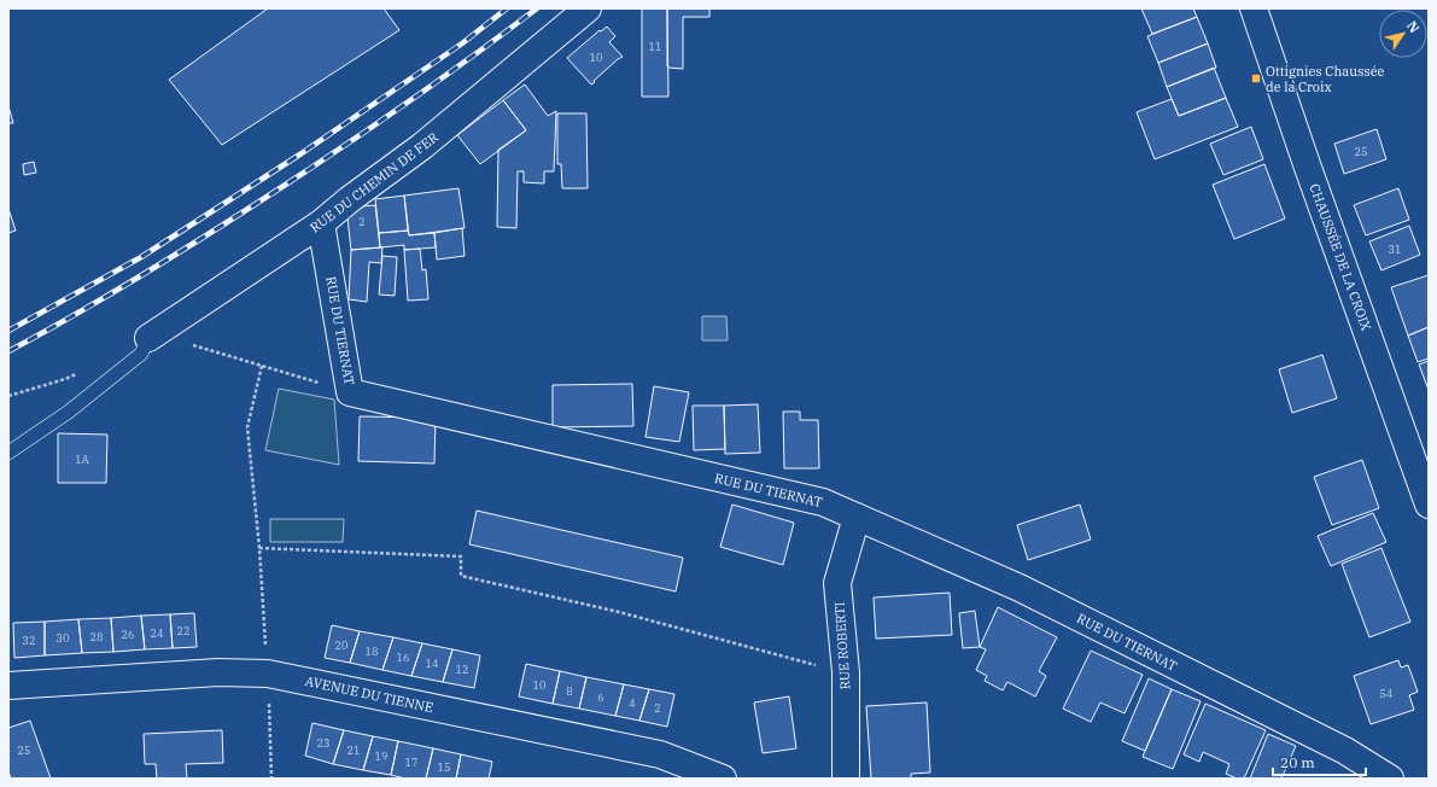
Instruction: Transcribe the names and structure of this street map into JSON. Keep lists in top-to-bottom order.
{
  "streets": {
    "street": [
      "RUE DU CHEMIN DE FER",
      "CHAUSSÉE DE LA CROIX",
      "RUE DU TIERNAT",
      "RUE ROBERTI",
      "AVENUE DU TIENNE"
    ]
  },
  "crossings": [
    ["RUE DU CHEMIN DE FER", "RUE DU TIERNAT"],
    ["RUE DU TIERNAT", "RUE ROBERTI"]
  ],
  "places": {
    "transit": ["Ottignies Chaussée de la Croix"]
  },
  "house_numbers": [
    "11",
    "10",
    "25",
    "2",
    "31",
    "1A",
    "22",
    "24",
    "26",
    "28",
    "30",
    "32",
    "20",
    "18",
    "16",
    "14",
    "12",
    "10",
    "8",
    "54",
    "6",
    "4",
    "2",
    "23",
    "25",
    "21",
    "19",
    "17",
    "15"
  ],
  "scale_bar": "20 m",
  "north": "top right"
}
